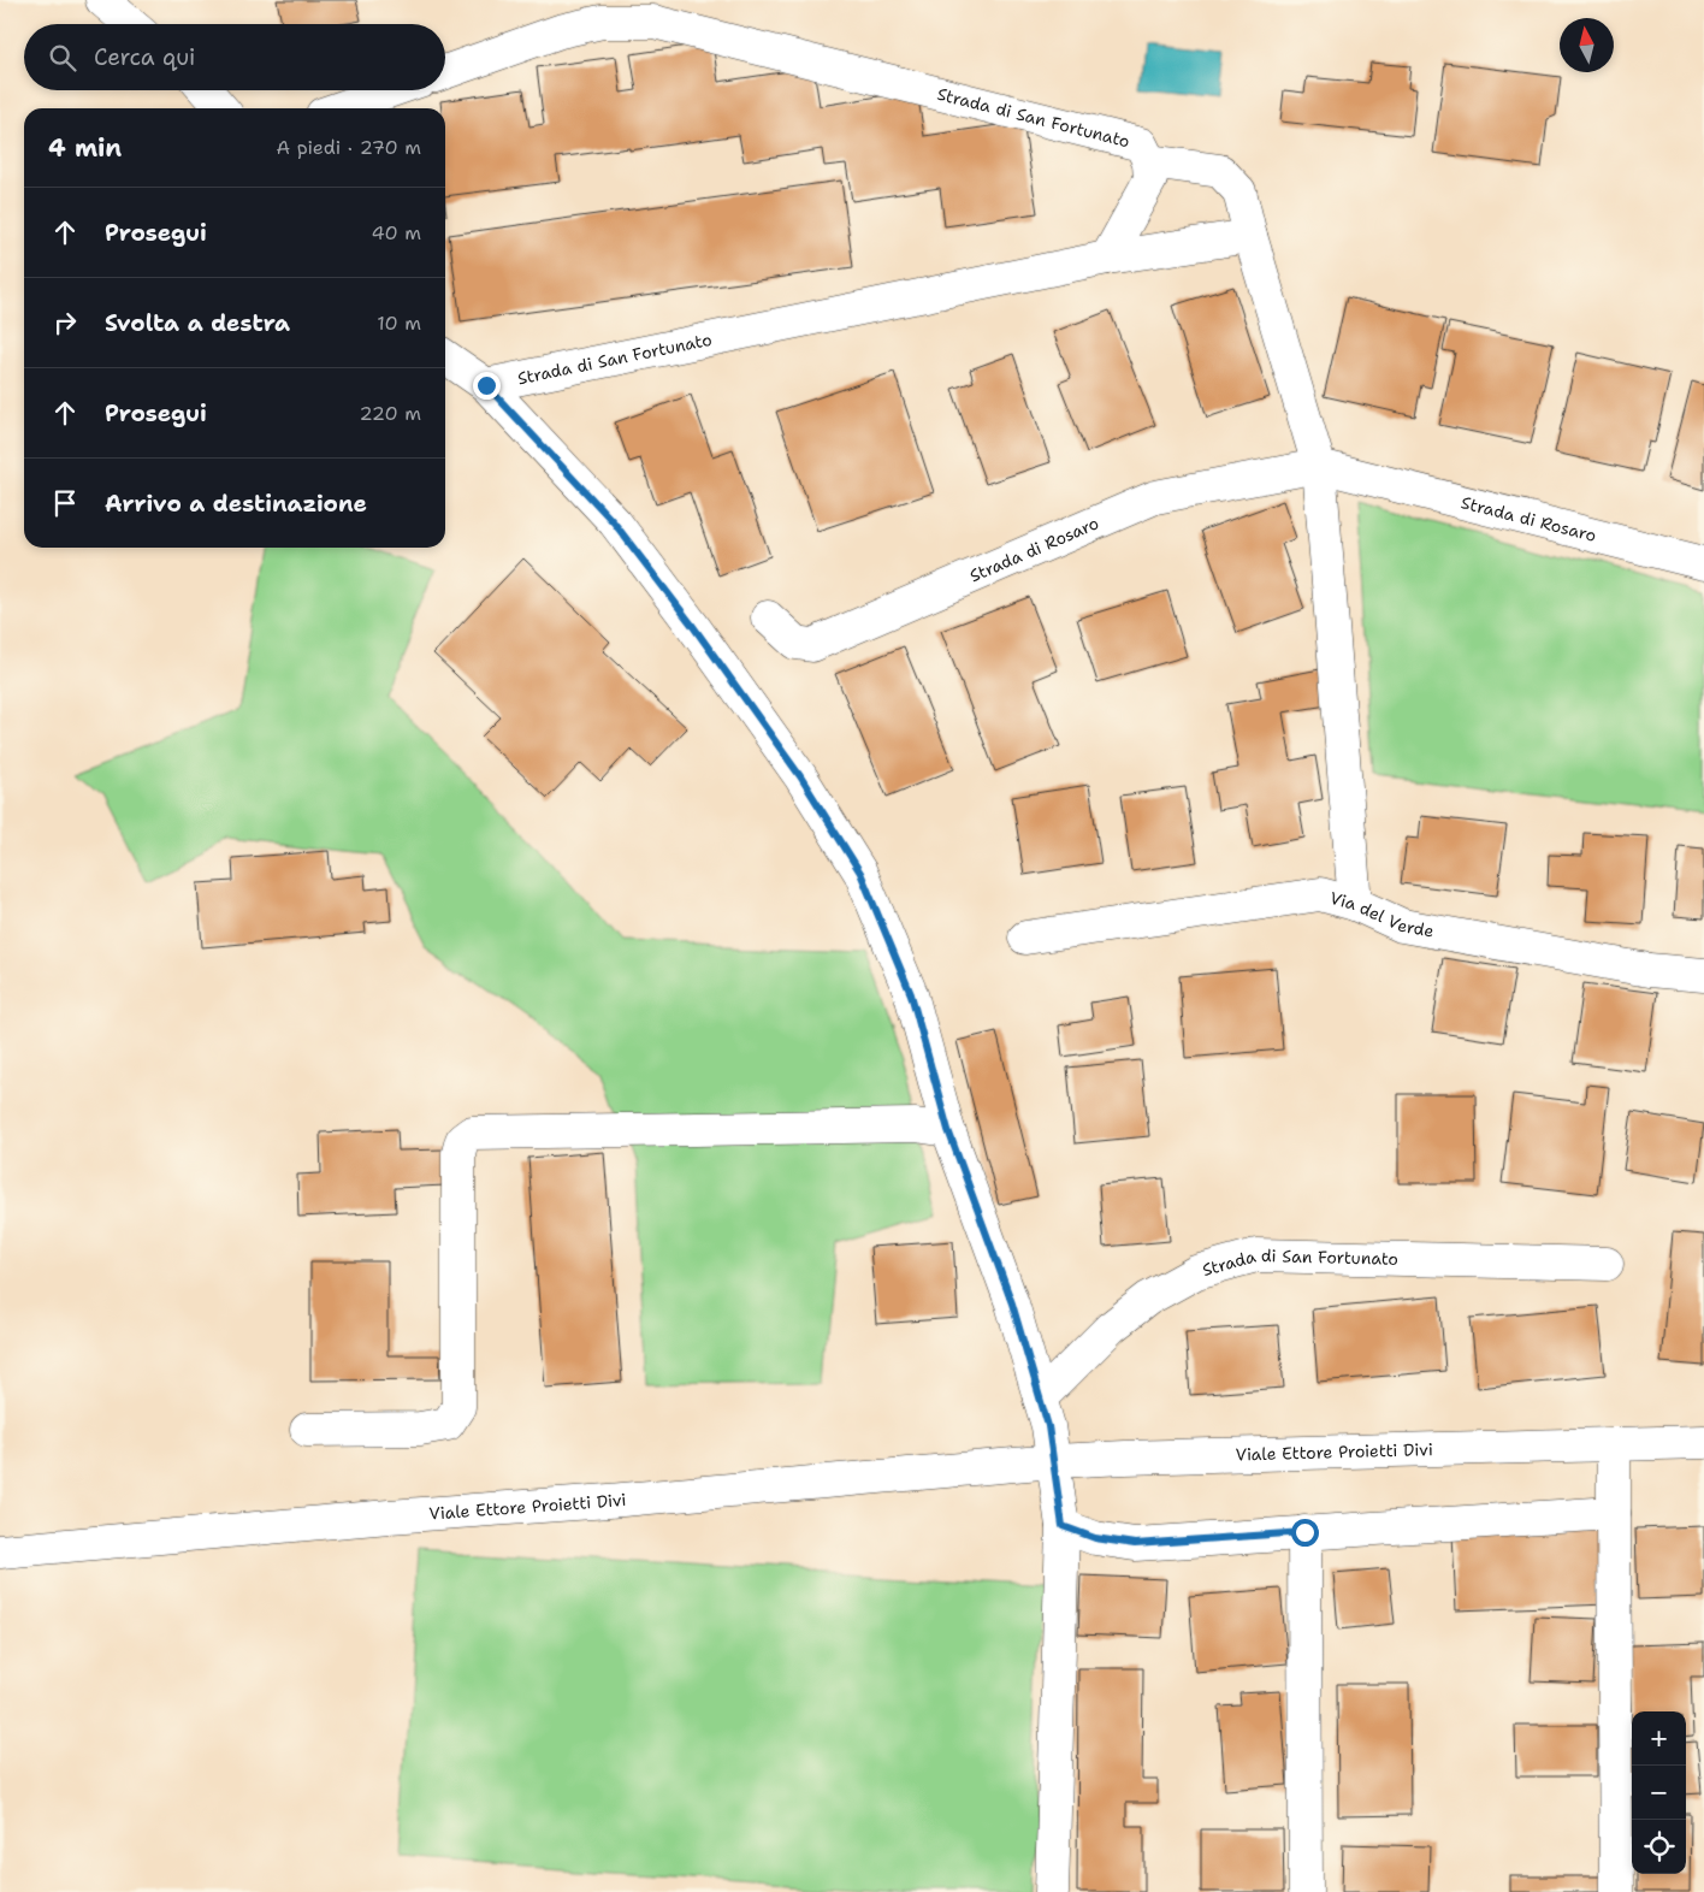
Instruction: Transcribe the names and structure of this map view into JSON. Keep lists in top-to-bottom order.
{
  "streets": {
    "street": [
      "Strada di San Fortunato",
      "Strada di Rosaro",
      "Via del Verde",
      "Viale Ettore Proietti Divi"
    ]
  },
  "crossings": [
    ["Strada di San Fortunato", "Viale Ettore Proietti Divi"]
  ],
  "north": "top",
  "page": {
    "search": "Cerca qui",
    "heading": ["4 min", "A piedi · 270 m"],
    "list": [
      ["Prosegui", "40 m"],
      ["Svolta a destra", "10 m"],
      ["Prosegui", "220 m"],
      "Arrivo a destinazione"
    ],
    "map_buttons": ["+", "−"]
  }
}
